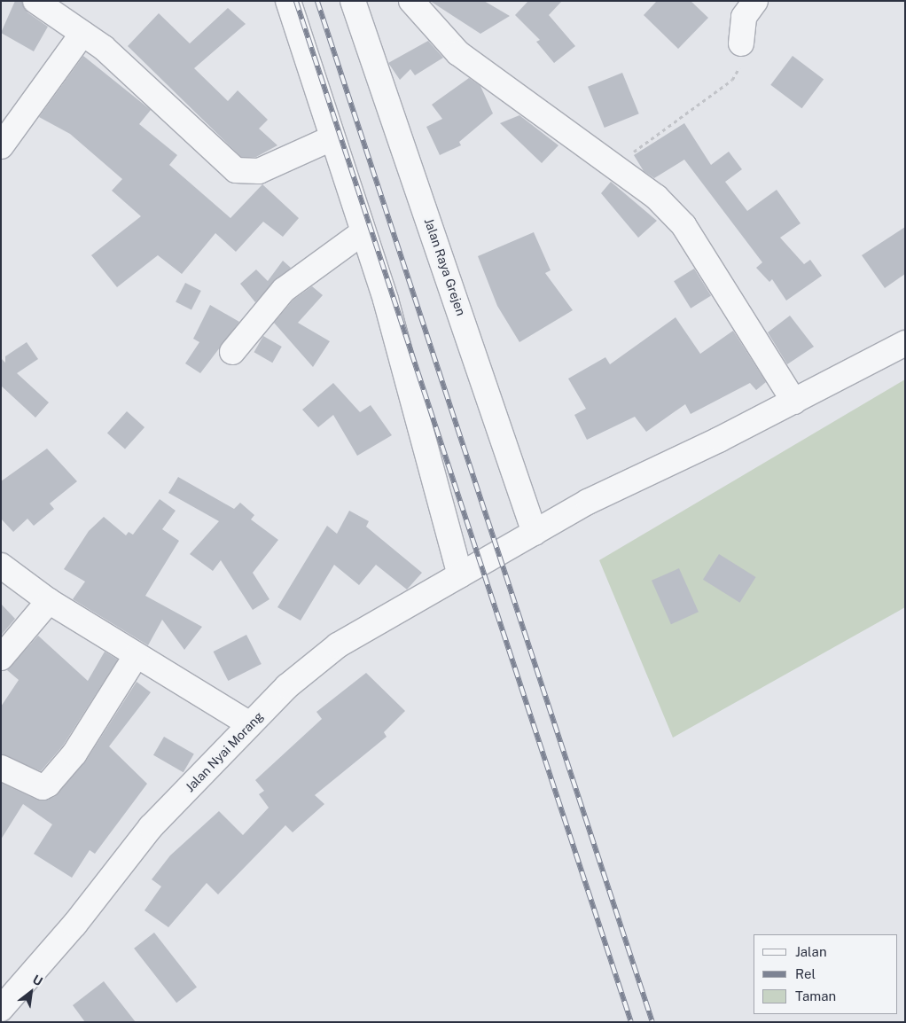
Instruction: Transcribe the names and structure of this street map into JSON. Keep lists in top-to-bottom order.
{
  "streets": {
    "street": ["Jalan Raya Grejen", "Jalan Nyai Morang"]
  },
  "crossings": [
    ["Jalan Raya Grejen", "Jalan Nyai Morang"]
  ],
  "legend": ["Jalan", "Rel", "Taman"],
  "north": "top right"
}
